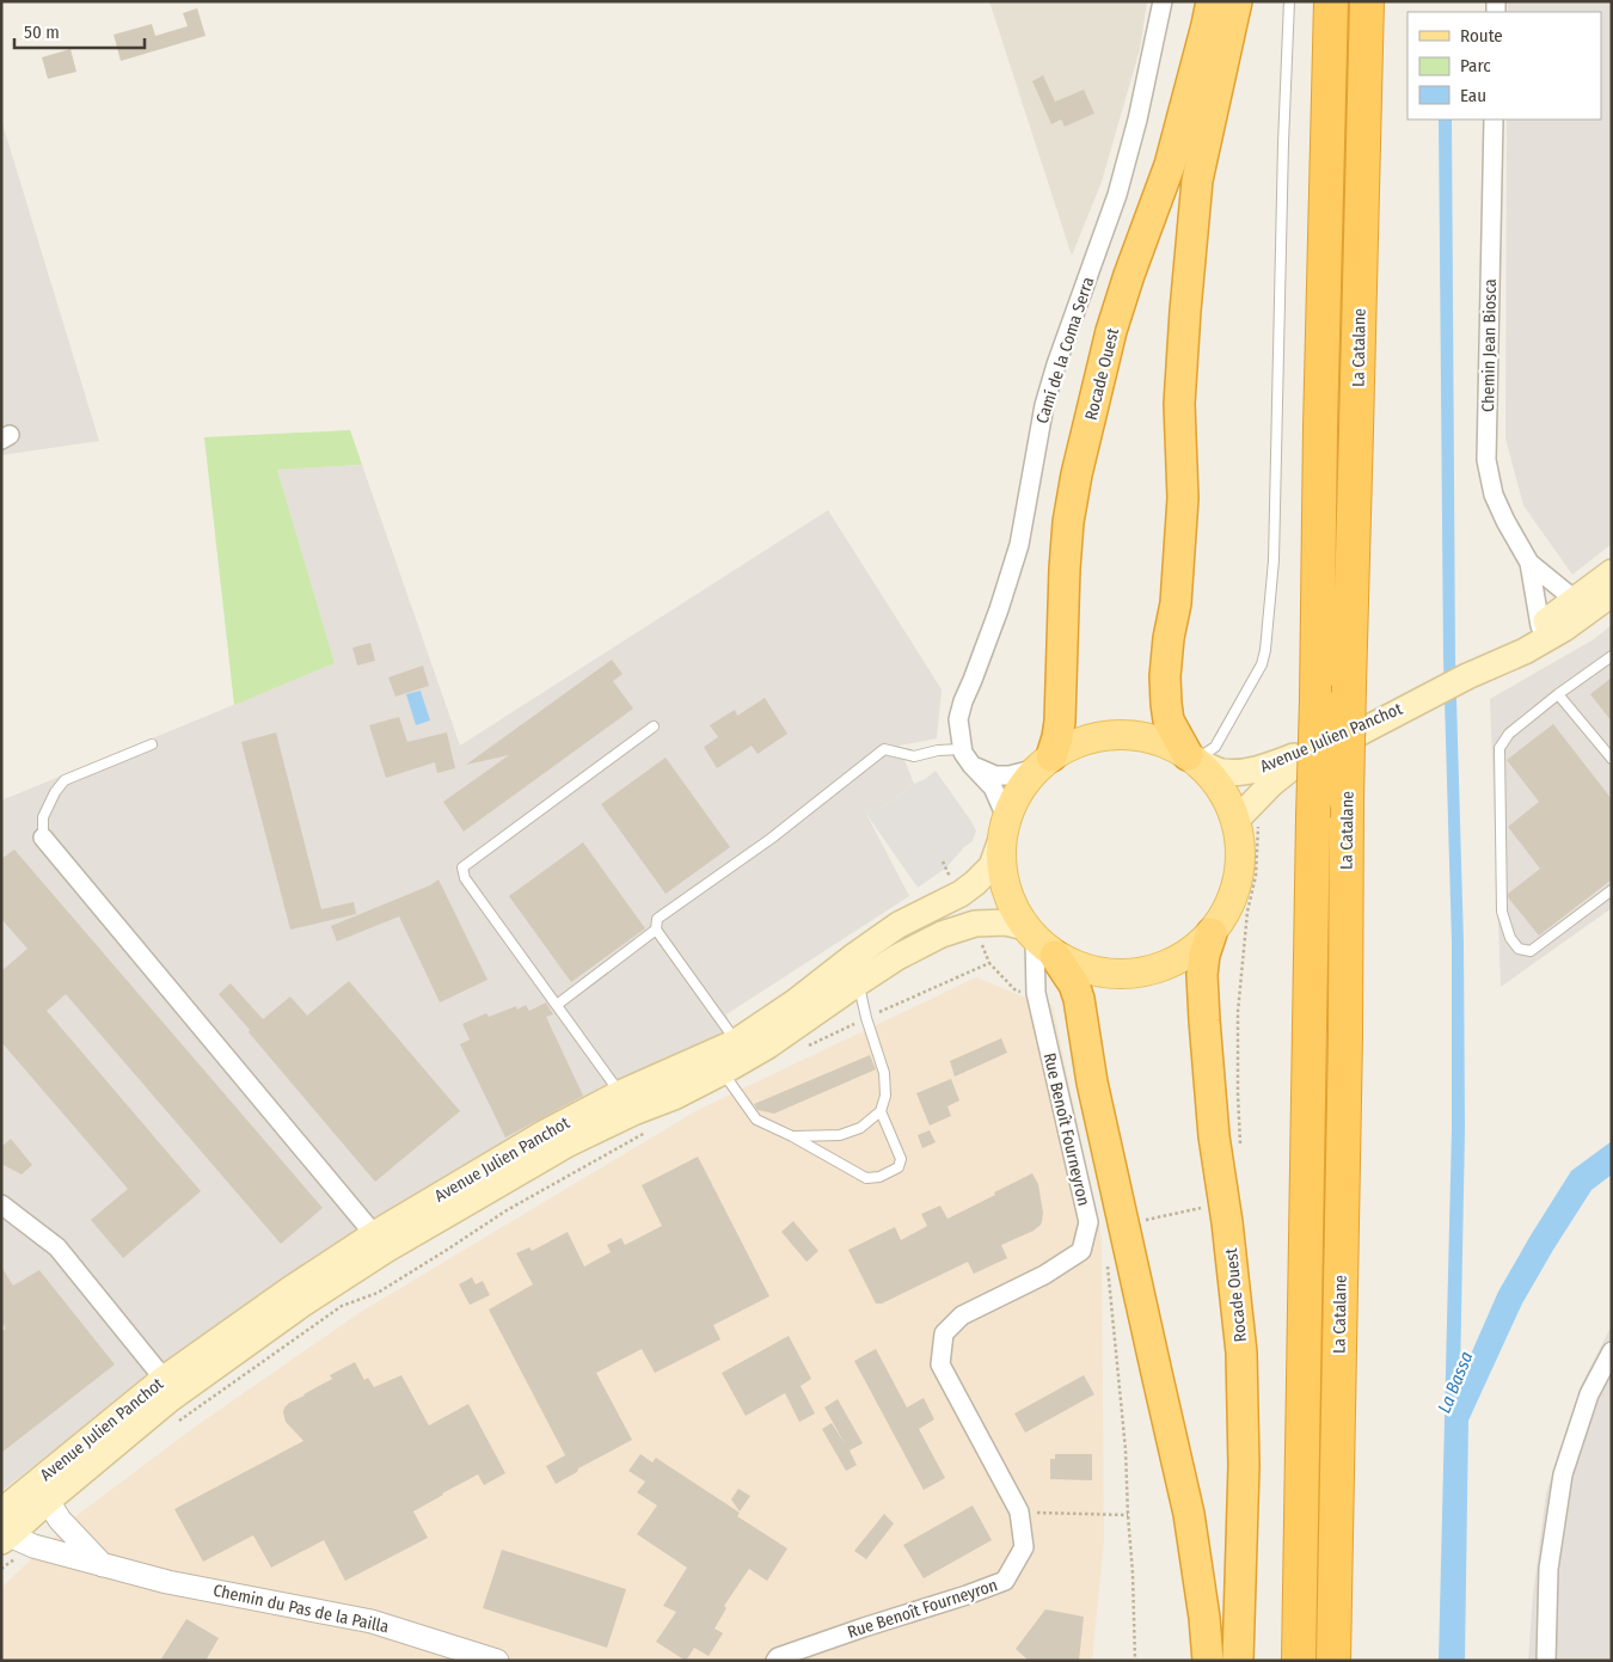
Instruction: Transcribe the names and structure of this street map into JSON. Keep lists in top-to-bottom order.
{
  "streets": {
    "highway": ["La Catalane", "Rocade Ouest"],
    "main road": ["Avenue Julien Panchot"],
    "street": [
      "Chemin Jean Biosca",
      "Camí de la Coma Serra",
      "Rue Benoît Fourneyron",
      "Chemin du Pas de la Pailla"
    ]
  },
  "crossings": [
    ["Chemin Jean Biosca", "Avenue Julien Panchot"],
    ["Camí de la Coma Serra", "Avenue Julien Panchot"],
    ["Avenue Julien Panchot", "Rue Benoît Fourneyron"],
    ["Avenue Julien Panchot", "Chemin du Pas de la Pailla"]
  ],
  "water": ["La Bassa"],
  "legend": ["Route", "Parc", "Eau"],
  "scale_bar": "50 m"
}
